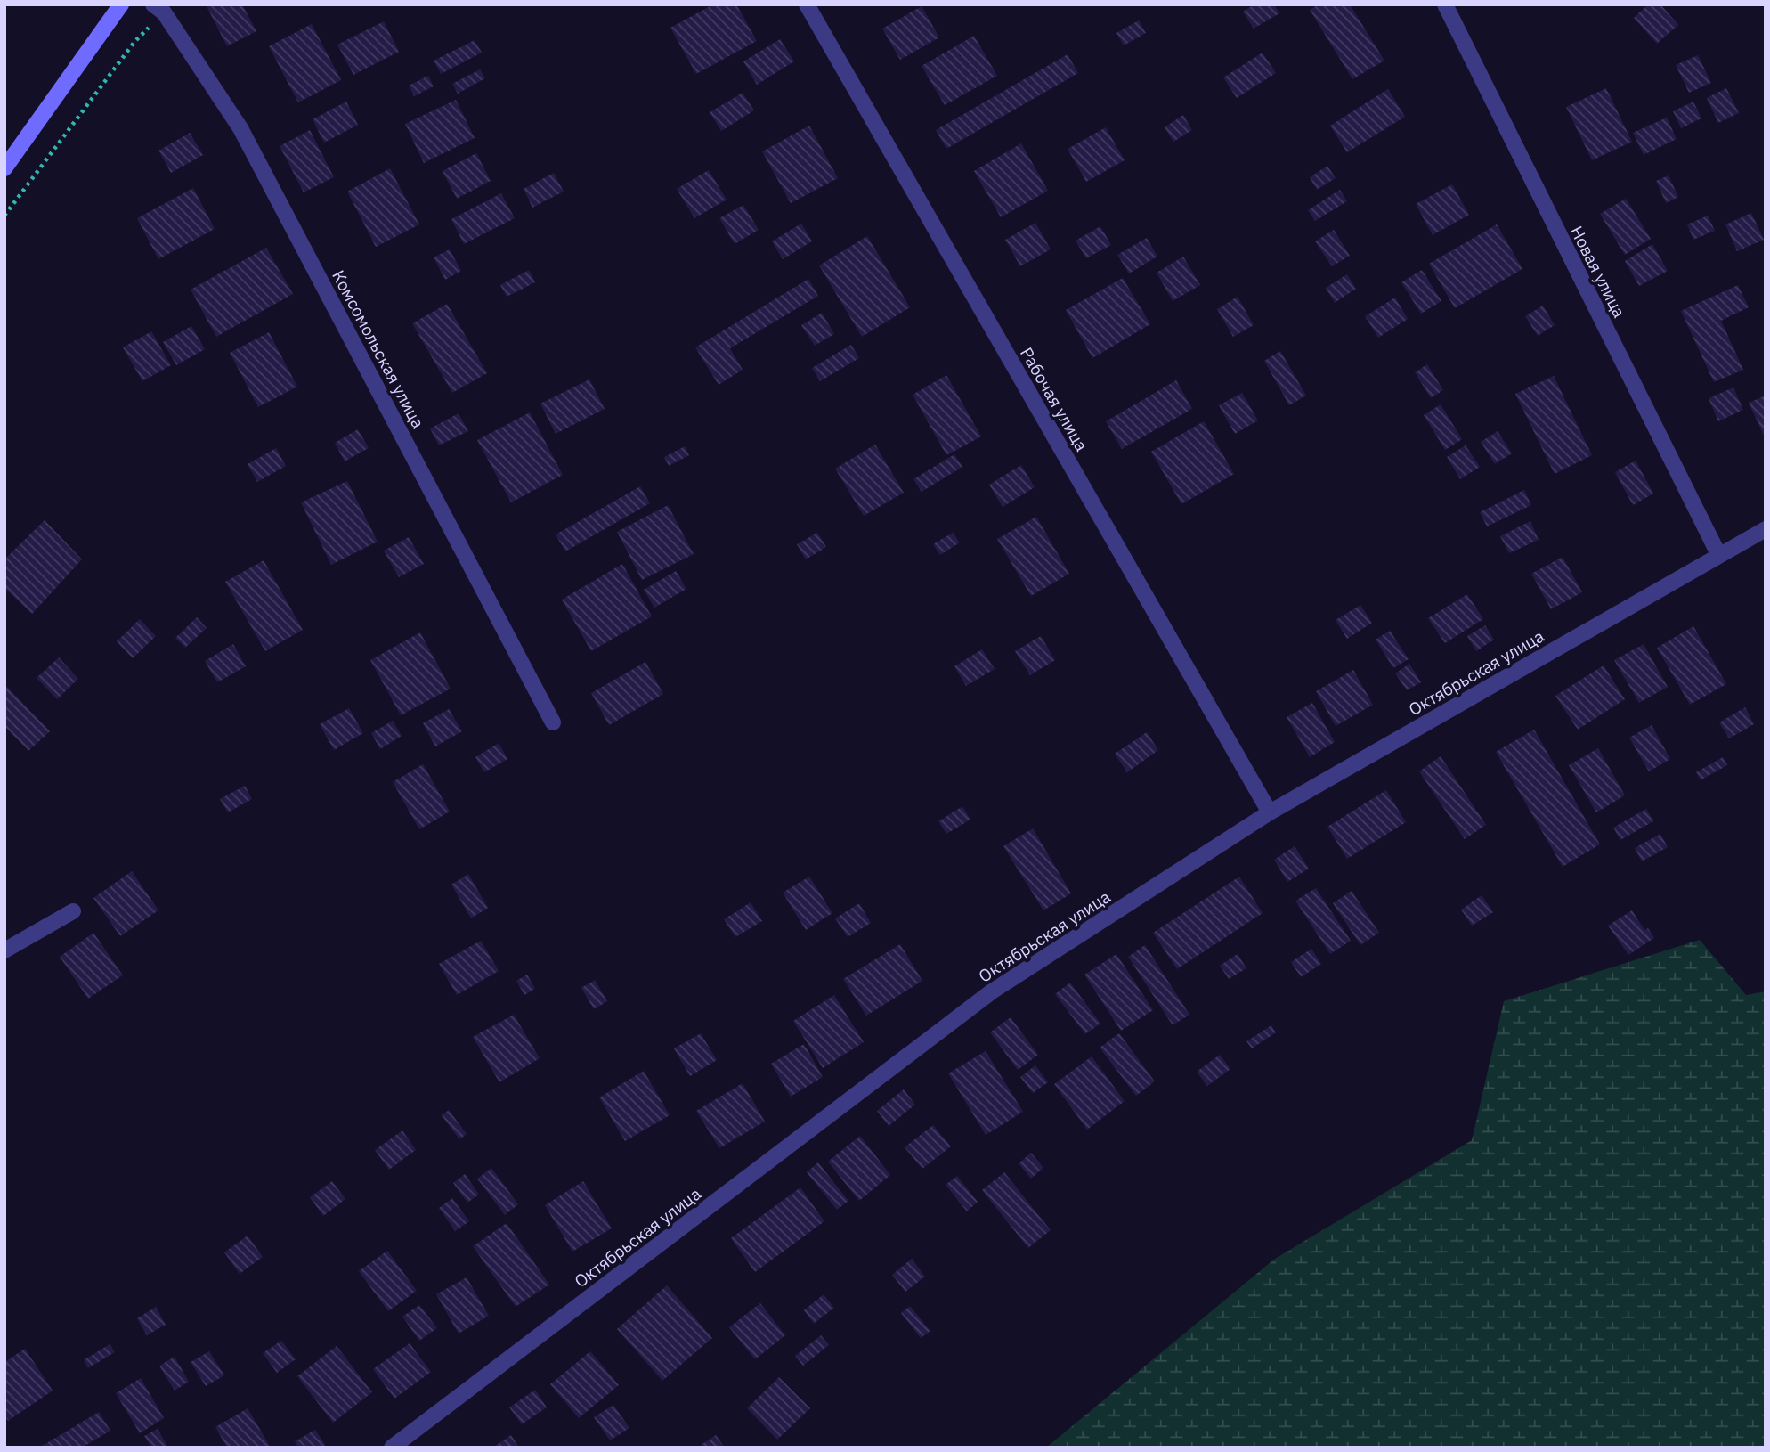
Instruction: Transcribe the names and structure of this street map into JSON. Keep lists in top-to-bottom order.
{
  "streets": {
    "street": [
      "Новая улица",
      "Комсомольская улица",
      "Рабочая улица",
      "Октябрьская улица"
    ]
  },
  "crossings": [
    ["Новая улица", "Октябрьская улица"],
    ["Рабочая улица", "Октябрьская улица"]
  ]
}
